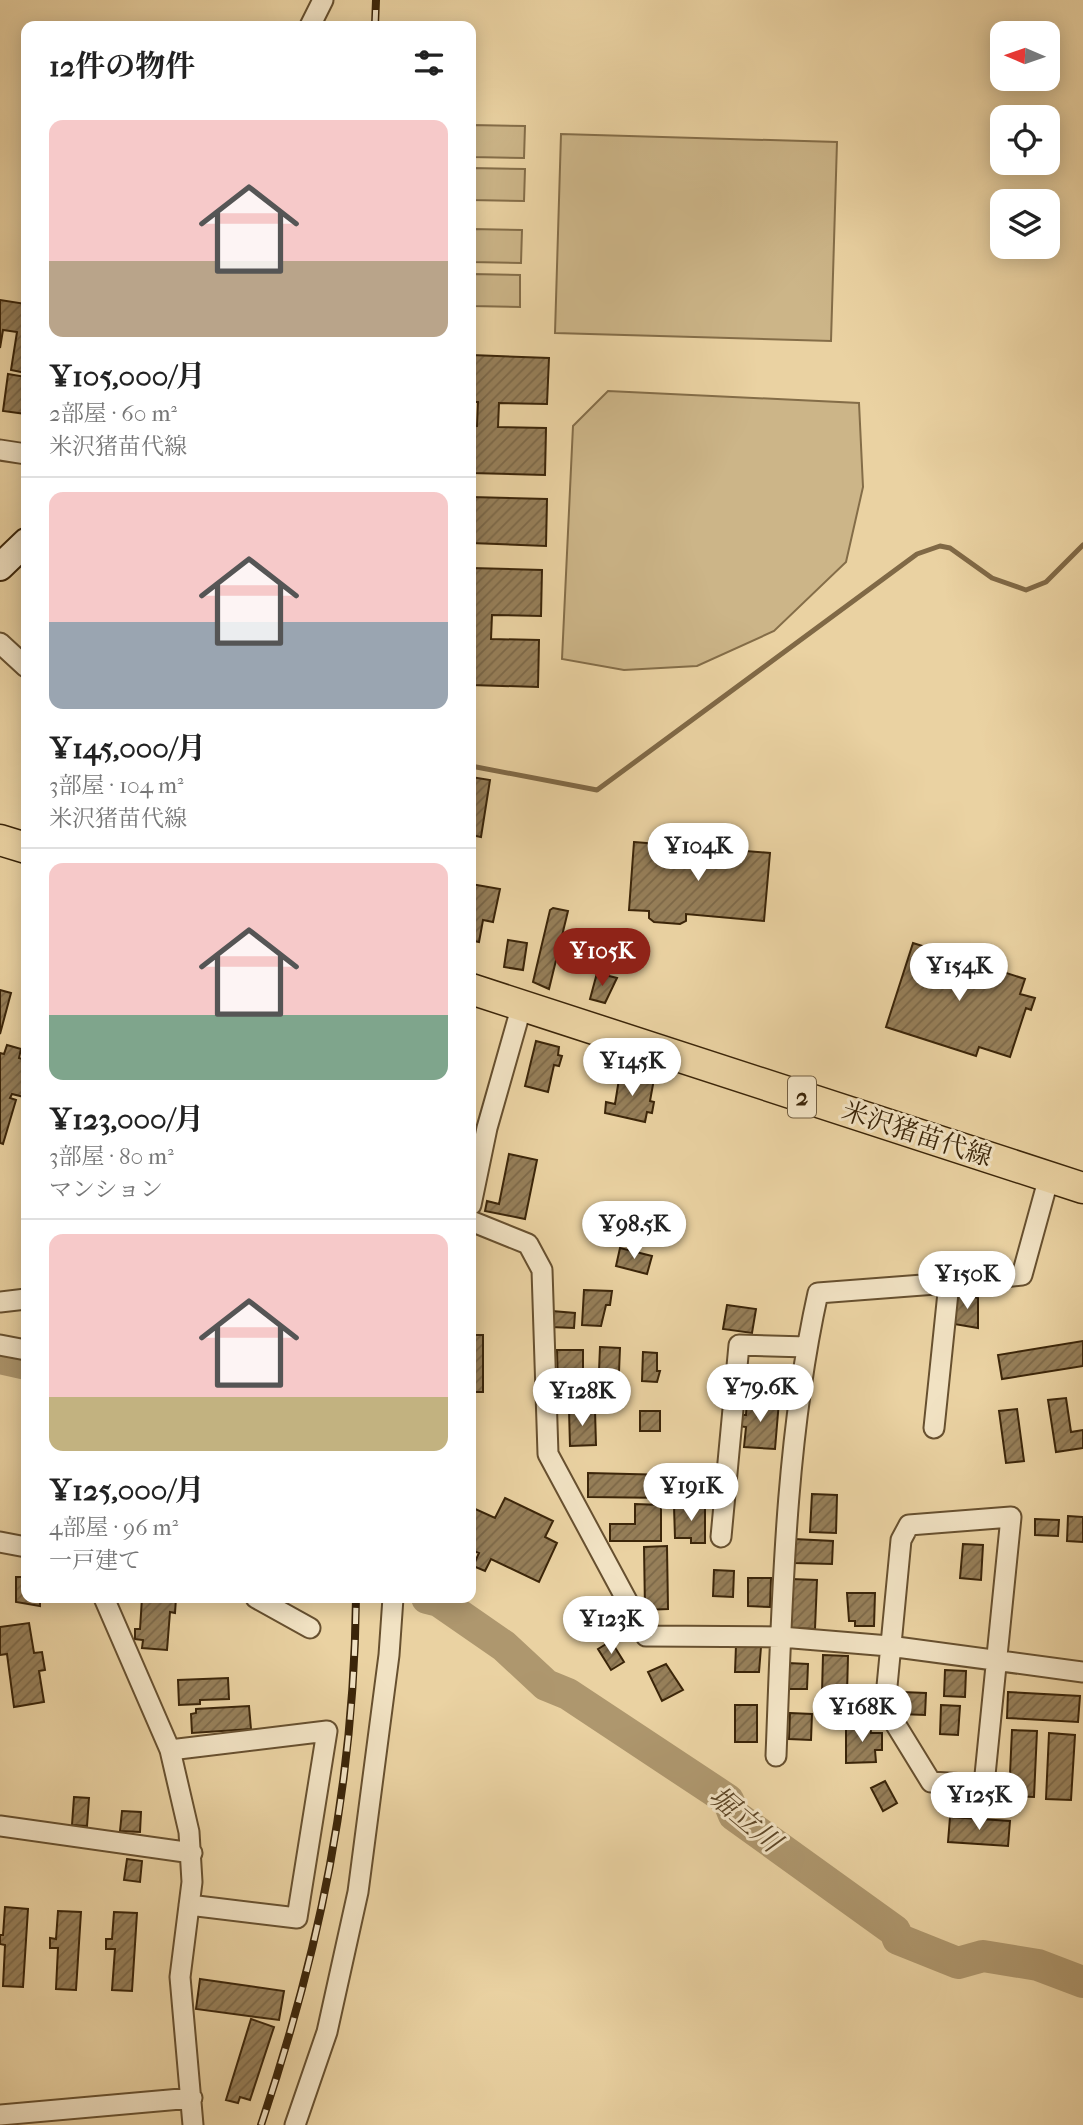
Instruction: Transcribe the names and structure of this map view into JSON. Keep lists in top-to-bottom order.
{
  "streets": {
    "main road": ["2", "米沢猪苗代線"]
  },
  "water": ["堀立川"],
  "north": "left",
  "page": {
    "heading": "12件の物件",
    "list": [
      {
        "name": "¥105,000/月",
        "note": "2部屋 · 60 m² · 米沢猪苗代線"
      },
      {
        "name": "¥145,000/月",
        "note": "3部屋 · 104 m² · 米沢猪苗代線"
      },
      {
        "name": "¥123,000/月",
        "note": "3部屋 · 80 m² · マンション"
      },
      {
        "name": "¥125,000/月",
        "note": "4部屋 · 96 m² · 一戸建て"
      }
    ],
    "price": [
      "¥104K",
      "¥105K",
      "¥154K",
      "¥145K",
      "¥98.5K",
      "¥150K",
      "¥79.6K",
      "¥128K",
      "¥191K",
      "¥123K",
      "¥168K",
      "¥125K"
    ]
  }
}
